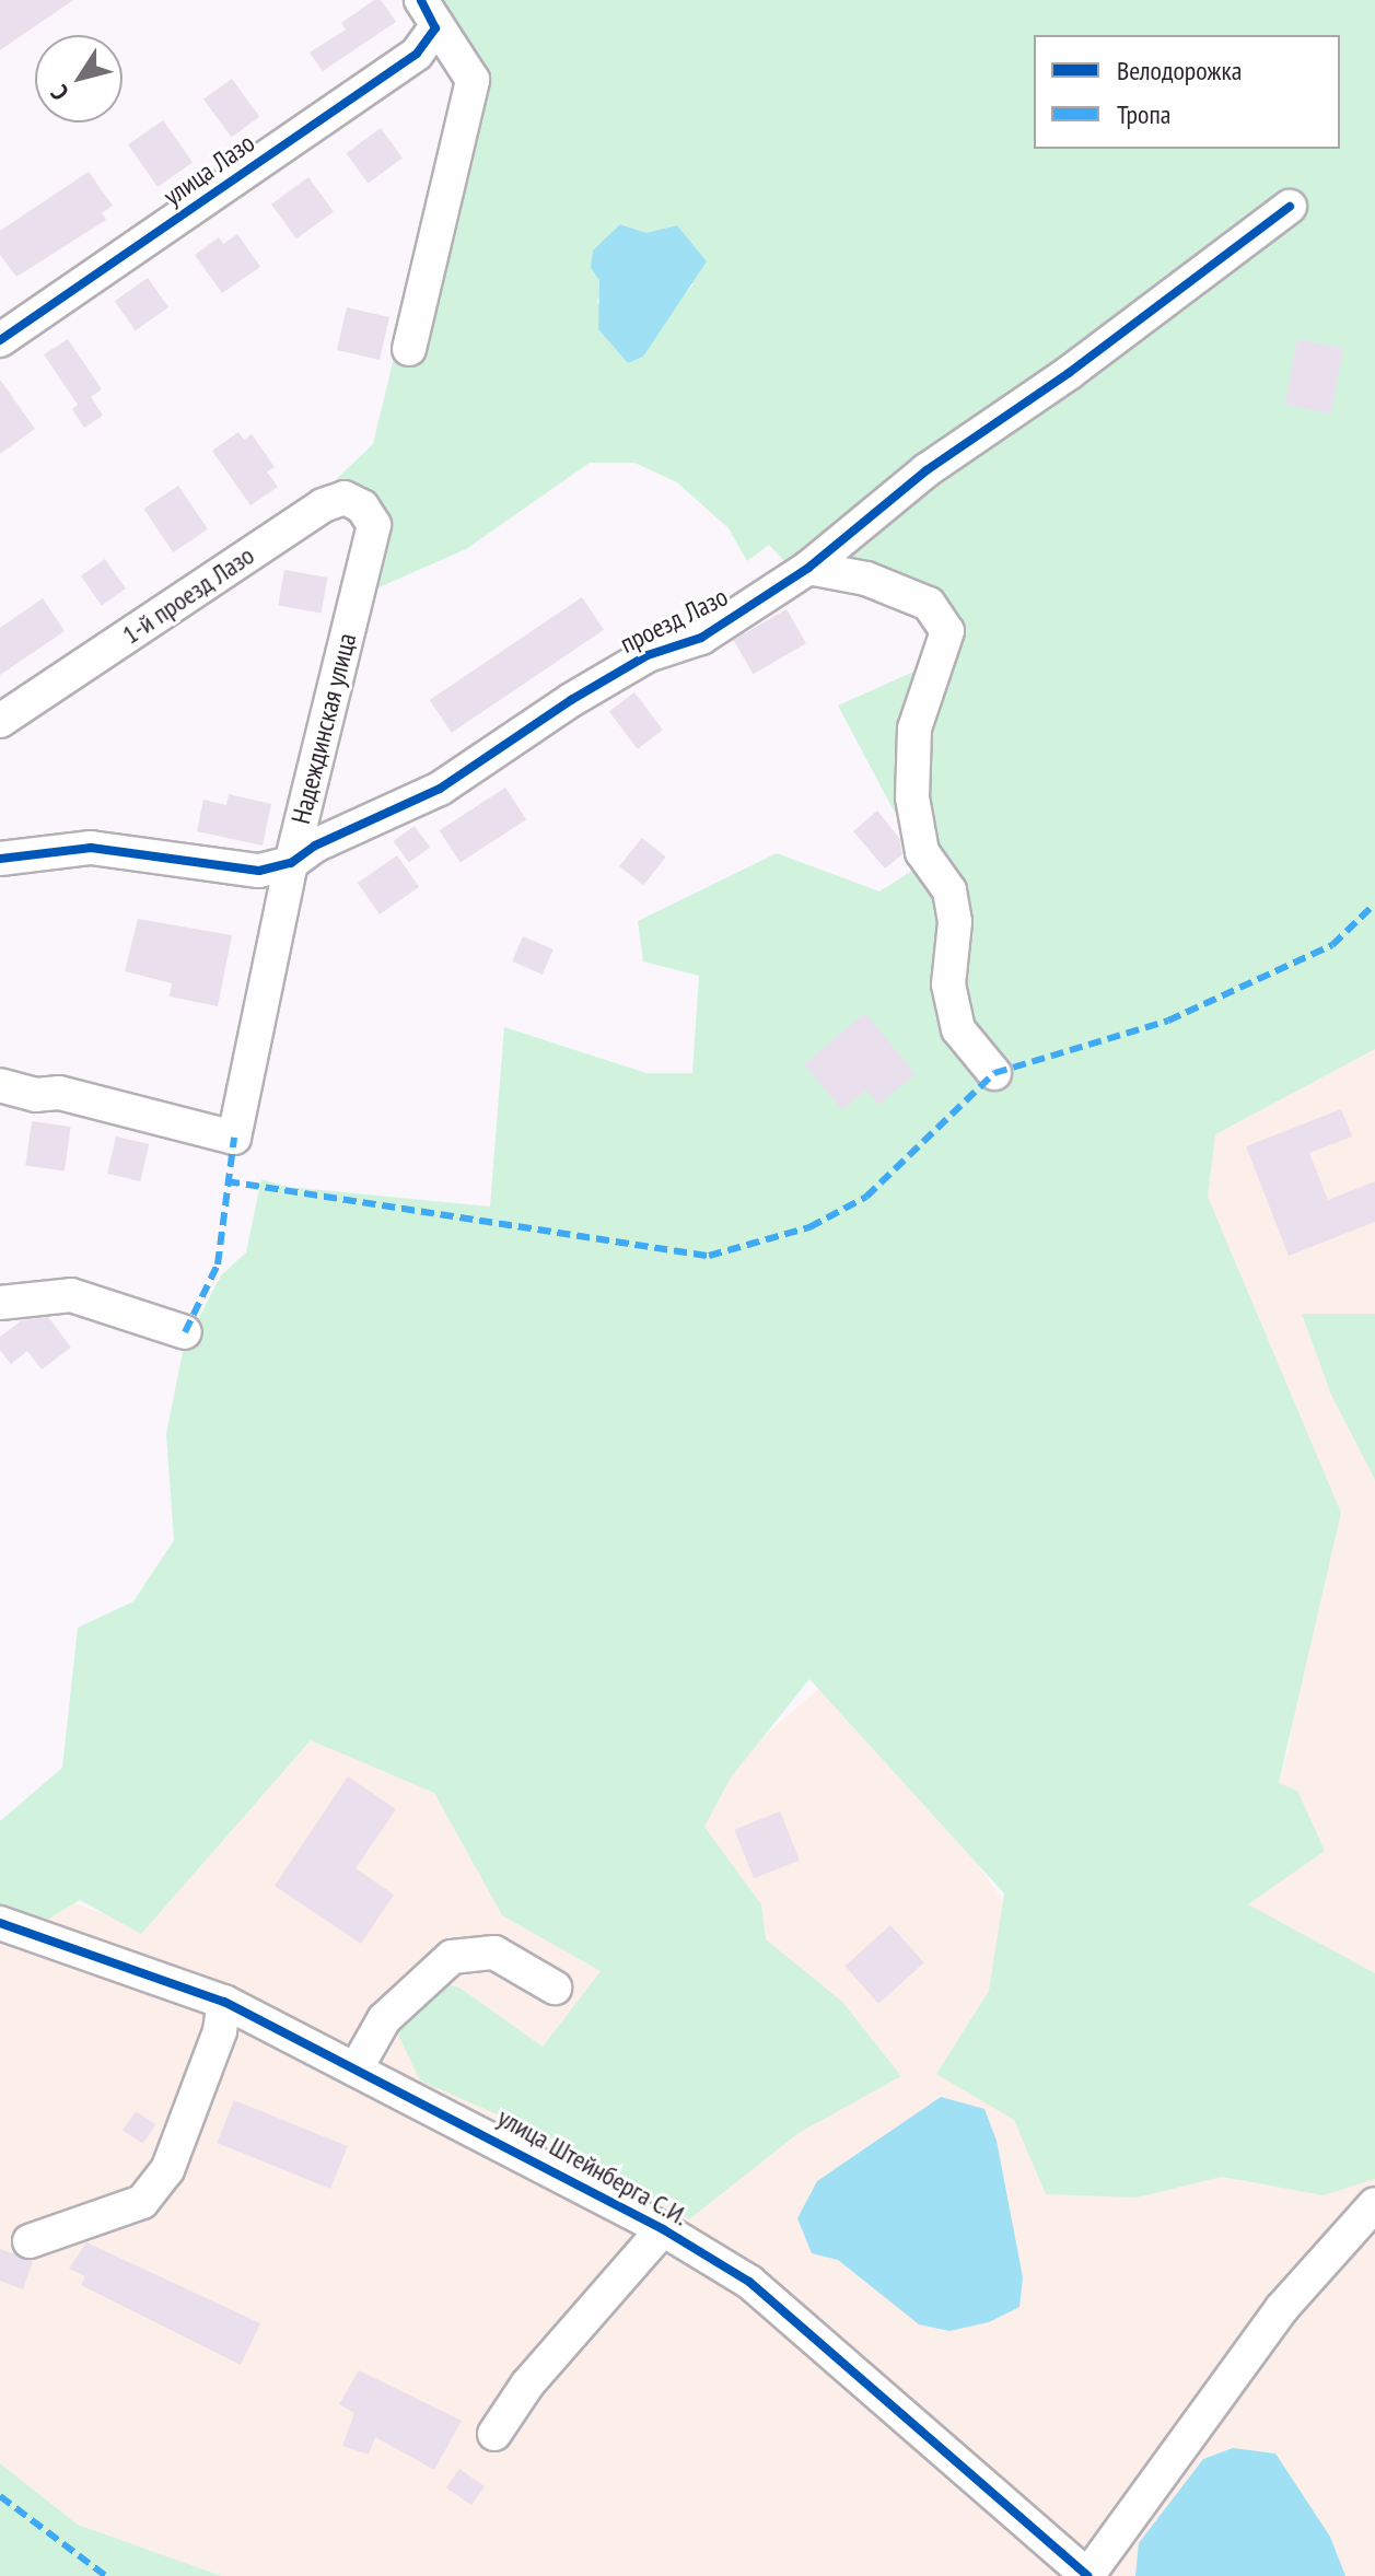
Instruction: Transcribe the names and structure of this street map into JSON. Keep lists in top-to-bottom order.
{
  "streets": {
    "street": [
      "улица Лазо",
      "1-й проезд Лазо",
      "проезд Лазо",
      "Надеждинская улица",
      "улица Штейнберга С.И."
    ]
  },
  "crossings": [
    ["1-й проезд Лазо", "Надеждинская улица"],
    ["проезд Лазо", "Надеждинская улица"]
  ],
  "legend": ["Велодорожка", "Тропа"],
  "north": "bottom left"
}
